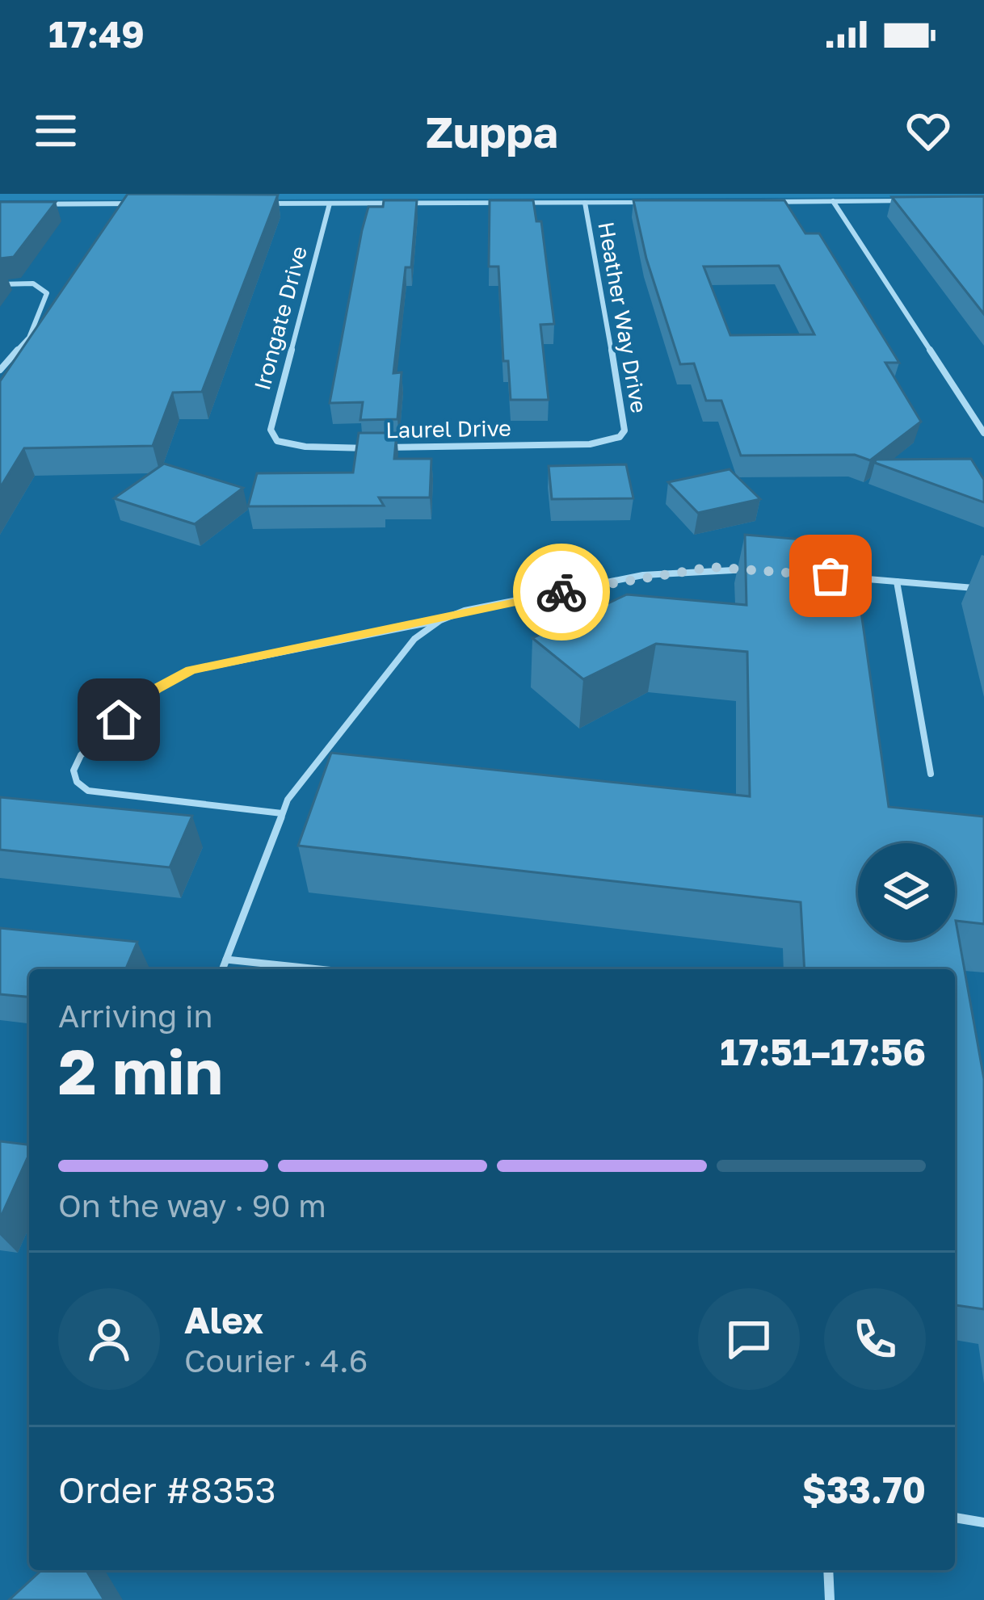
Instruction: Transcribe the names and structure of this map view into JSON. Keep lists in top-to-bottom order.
{
  "streets": {
    "street": ["Heather Way Drive", "Irongate Drive", "Laurel Drive"]
  },
  "crossings": [
    ["Heather Way Drive", "Laurel Drive"],
    ["Irongate Drive", "Laurel Drive"]
  ],
  "page": {
    "status": "17:49",
    "header": "Zuppa",
    "heading": ["2 min", "Arriving in", "17:51–17:56"],
    "panel": [
      "Alex",
      "Courier · 4.6",
      "Order #8353",
      "$33.70"
    ],
    "bar": "On the way · 90 m"
  }
}
